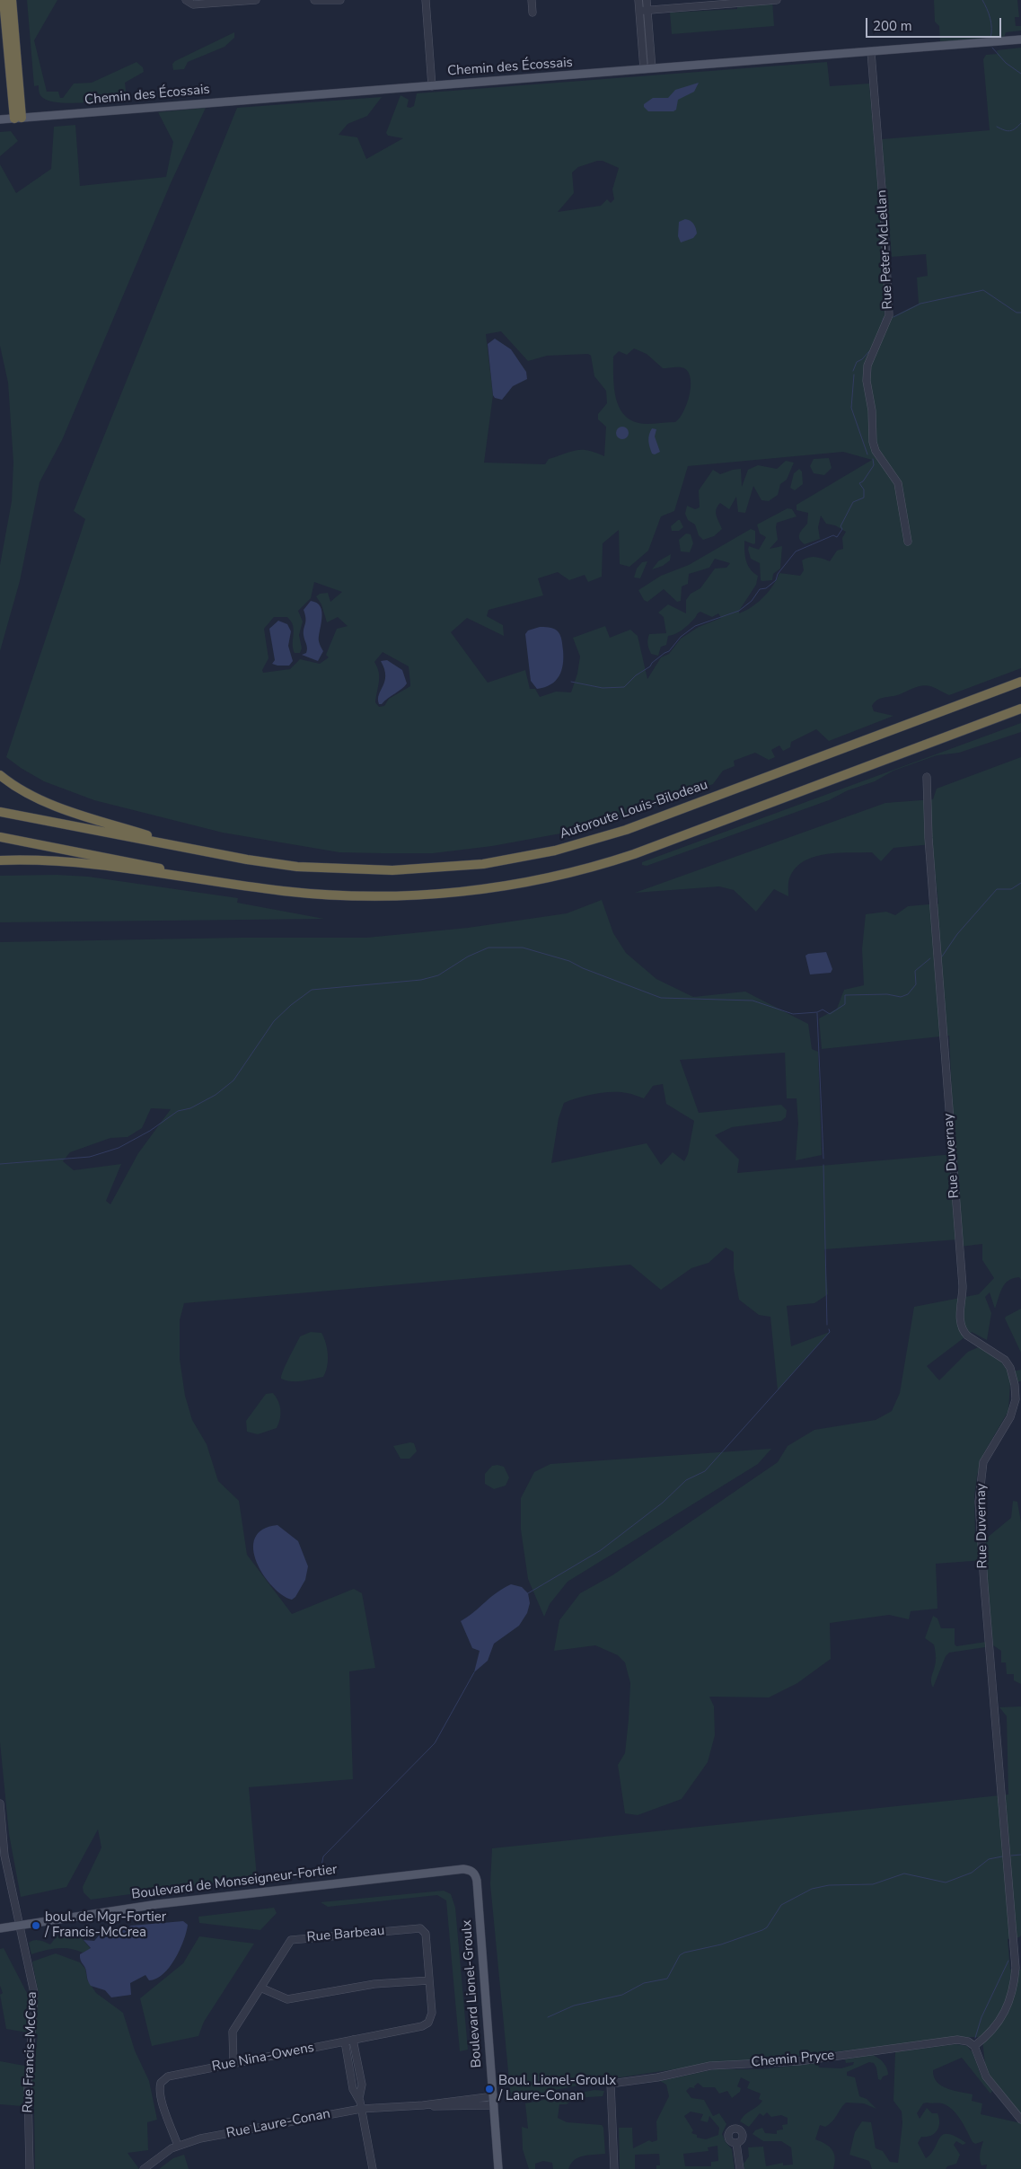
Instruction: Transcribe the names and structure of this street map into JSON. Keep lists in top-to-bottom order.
{
  "streets": {
    "highway": ["Autoroute Louis-Bilodeau"],
    "main road": ["Chemin des Écossais", "Boulevard de Monseigneur-Fortier", "Boulevard Lionel-Groulx"],
    "street": [
      "Rue Peter-McLellan",
      "Rue Duvernay",
      "Rue Barbeau",
      "Rue Francis-McCrea",
      "Rue Nina-Owens",
      "Chemin Pryce",
      "Rue Laure-Conan"
    ]
  },
  "crossings": [
    ["Chemin des Écossais", "Rue Peter-McLellan"],
    ["Rue Duvernay", "Chemin Pryce"],
    ["Boulevard de Monseigneur-Fortier", "Boulevard Lionel-Groulx"],
    ["Boulevard de Monseigneur-Fortier", "Rue Francis-McCrea"],
    ["Rue Barbeau", "Rue Nina-Owens"],
    ["Boulevard Lionel-Groulx", "Rue Laure-Conan"],
    ["Rue Nina-Owens", "Rue Laure-Conan"]
  ],
  "places": ["boul. de Mgr-Fortier / Francis-McCrea", "Boul. Lionel-Groulx / Laure-Conan"],
  "scale_bar": "200 m"
}
